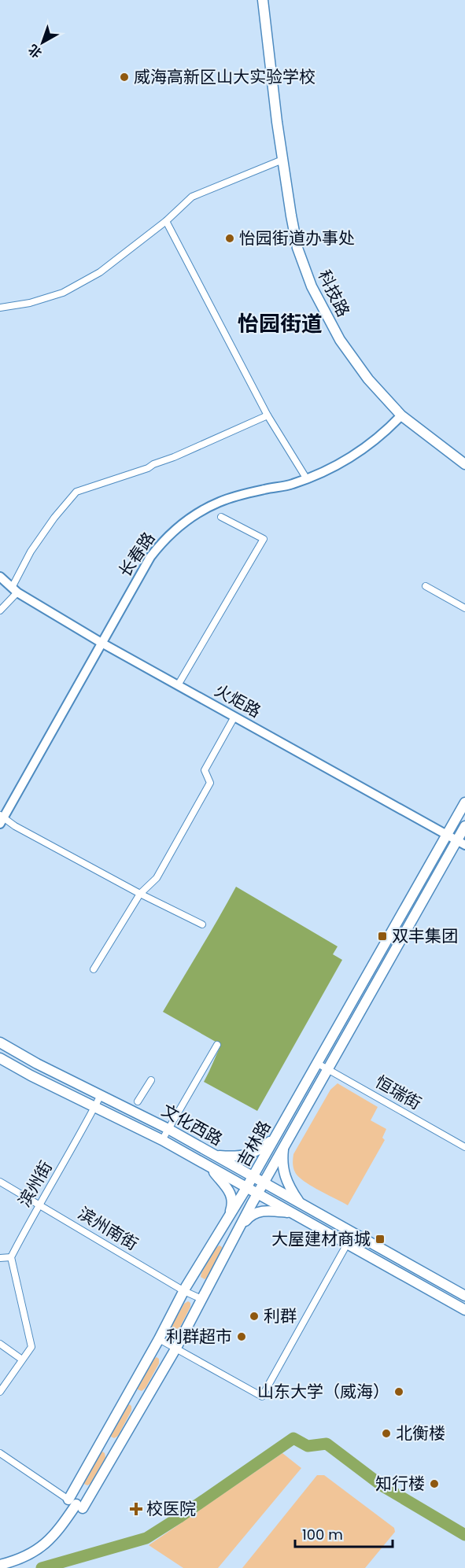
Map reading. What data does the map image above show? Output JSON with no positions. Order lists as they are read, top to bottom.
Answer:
{
  "streets": {
    "main road": ["科技路", "文化西路", "吉林路"],
    "street": [
      "长春路",
      "火炬路",
      "恒瑞街",
      "滨州街",
      "滨州南街"
    ]
  },
  "crossings": [
    ["科技路", "长春路"],
    ["长春路", "火炬路"],
    ["火炬路", "吉林路"],
    ["恒瑞街", "吉林路"],
    ["文化西路", "吉林路"],
    ["文化西路", "滨州街"],
    ["吉林路", "滨州南街"],
    ["滨州街", "滨州南街"]
  ],
  "districts": ["怡园街道"],
  "places": {
    "other": [
      "威海高新区山大实验学校",
      "怡园街道办事处",
      "利群",
      "利群超市",
      "山东大学（威海）",
      "北衡楼",
      "知行楼"
    ],
    "transit": ["双丰集团", "大屋建材商城"],
    "health": ["校医院"]
  },
  "scale_bar": "100 m",
  "north": "bottom left"
}
